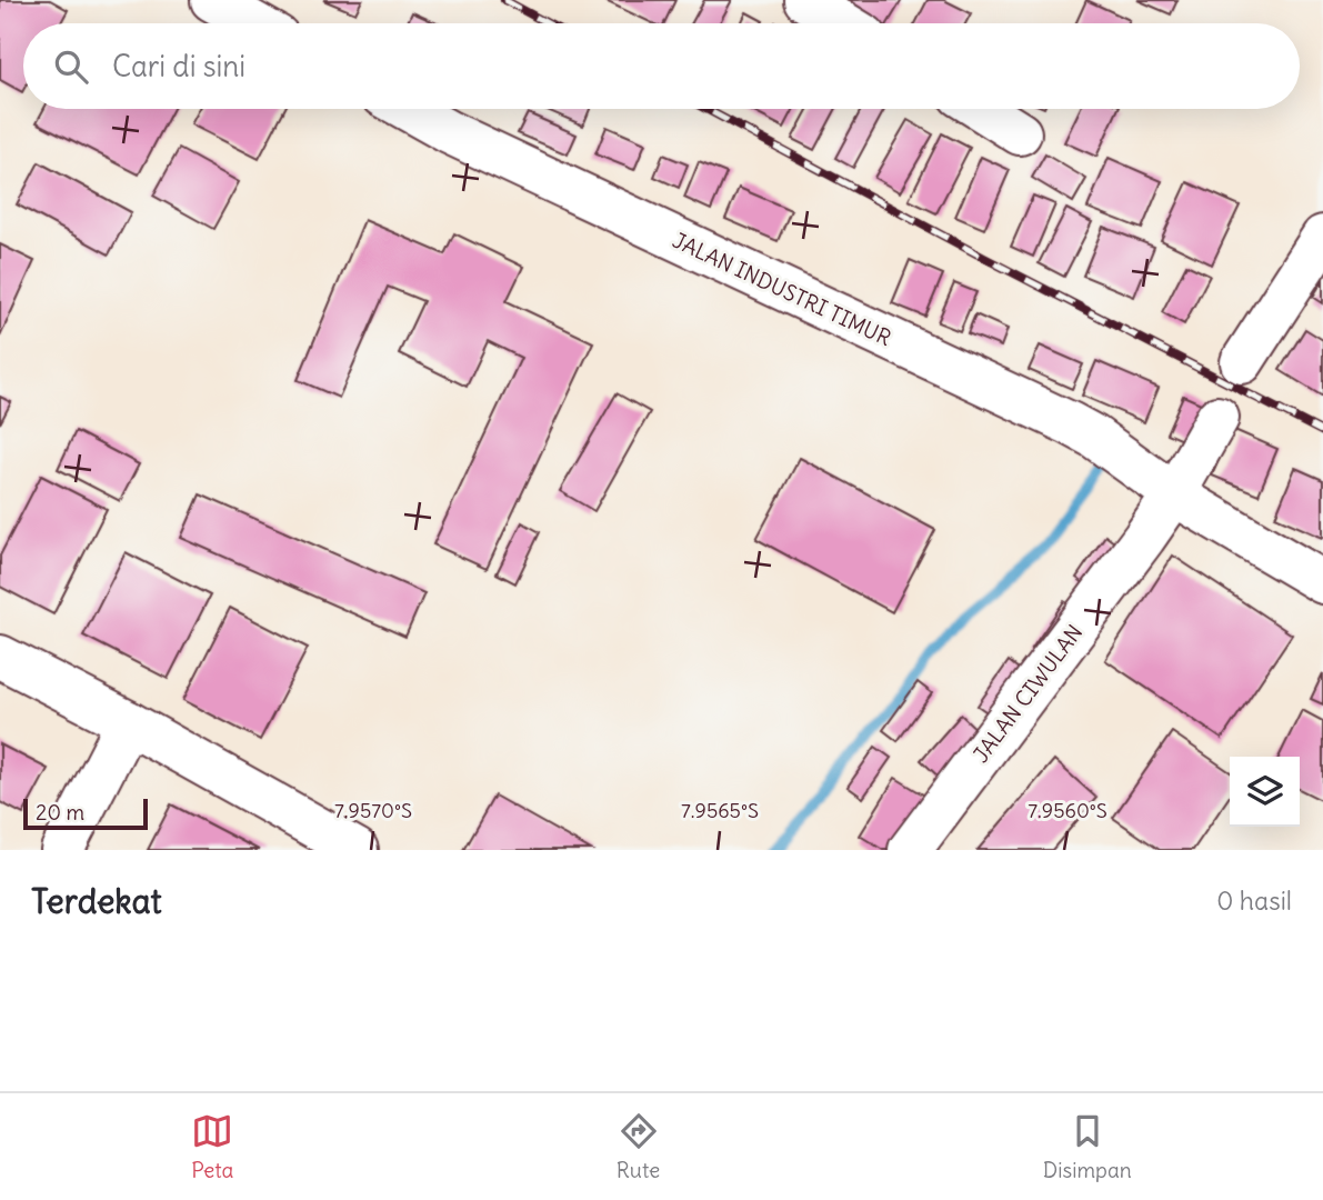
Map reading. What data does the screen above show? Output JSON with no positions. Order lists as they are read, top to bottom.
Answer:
{
  "streets": {
    "street": ["JALAN INDUSTRI TIMUR", "JALAN CIWULAN"]
  },
  "crossings": [
    ["JALAN INDUSTRI TIMUR", "JALAN CIWULAN"]
  ],
  "scale_bar": "20 m",
  "page": {
    "search": "Cari di sini",
    "scale": "20 m",
    "heading": ["Terdekat", "0 hasil"],
    "nav": ["Peta", "Rute", "Disimpan"]
  },
  "coordinates": ["7.9570°S", "7.9565°S", "7.9560°S"]
}
